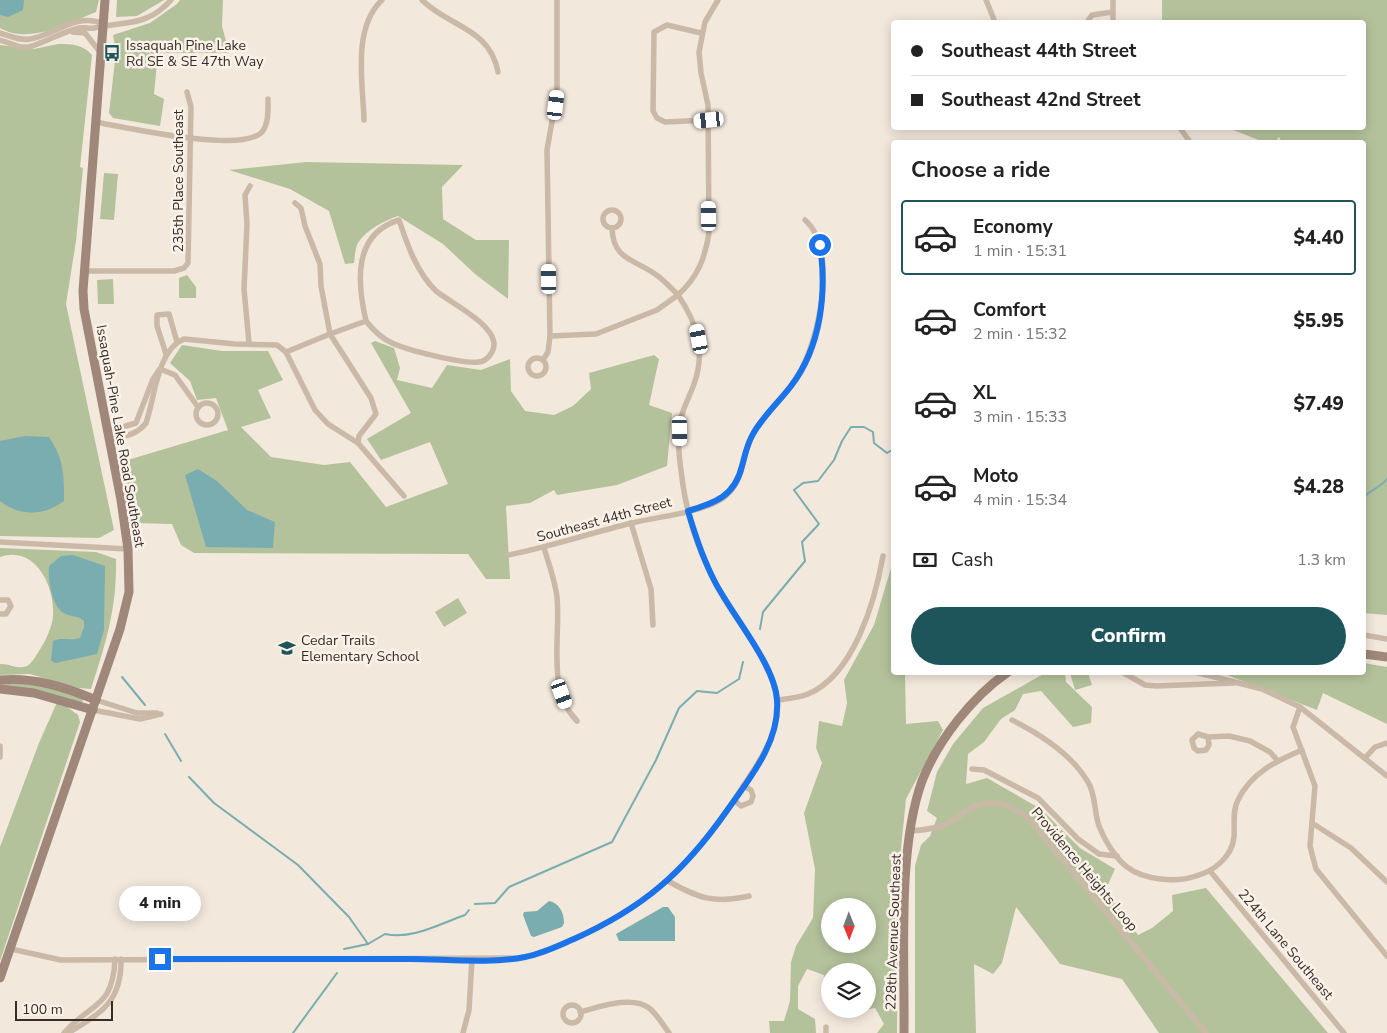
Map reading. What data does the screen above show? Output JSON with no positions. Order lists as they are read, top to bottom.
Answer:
{
  "streets": {
    "main road": ["Issaquah-Pine Lake Road Southeast", "228th Avenue Southeast"],
    "street": [
      "235th Place Southeast",
      "Southeast 44th Street",
      "Providence Heights Loop",
      "224th Lane Southeast"
    ]
  },
  "crossings": [
    ["235th Place Southeast", "Issaquah-Pine Lake Road Southeast"],
    ["Providence Heights Loop", "228th Avenue Southeast"]
  ],
  "places": {
    "bus stop": ["Issaquah Pine Lake Rd SE & SE 47th Way"],
    "school or university": ["Cedar Trails Elementary School"]
  },
  "scale_bar": "100 m",
  "north": "bottom",
  "page": {
    "banner": ["Southeast 44th Street", "Southeast 42nd Street"],
    "heading": "Choose a ride",
    "list": [
      {
        "name": "Economy",
        "note": "1 min · 15:31",
        "value": "$4.40"
      },
      {
        "name": "Comfort",
        "note": "2 min · 15:32",
        "value": "$5.95"
      },
      {
        "name": "XL",
        "note": "3 min · 15:33",
        "value": "$7.49"
      },
      {
        "name": "Moto",
        "note": "4 min · 15:34",
        "value": "$4.28"
      }
    ],
    "pay": ["Cash", "1.3 km"],
    "buttons": "Confirm",
    "bubble": "4 min",
    "scale": "100 m"
  }
}
